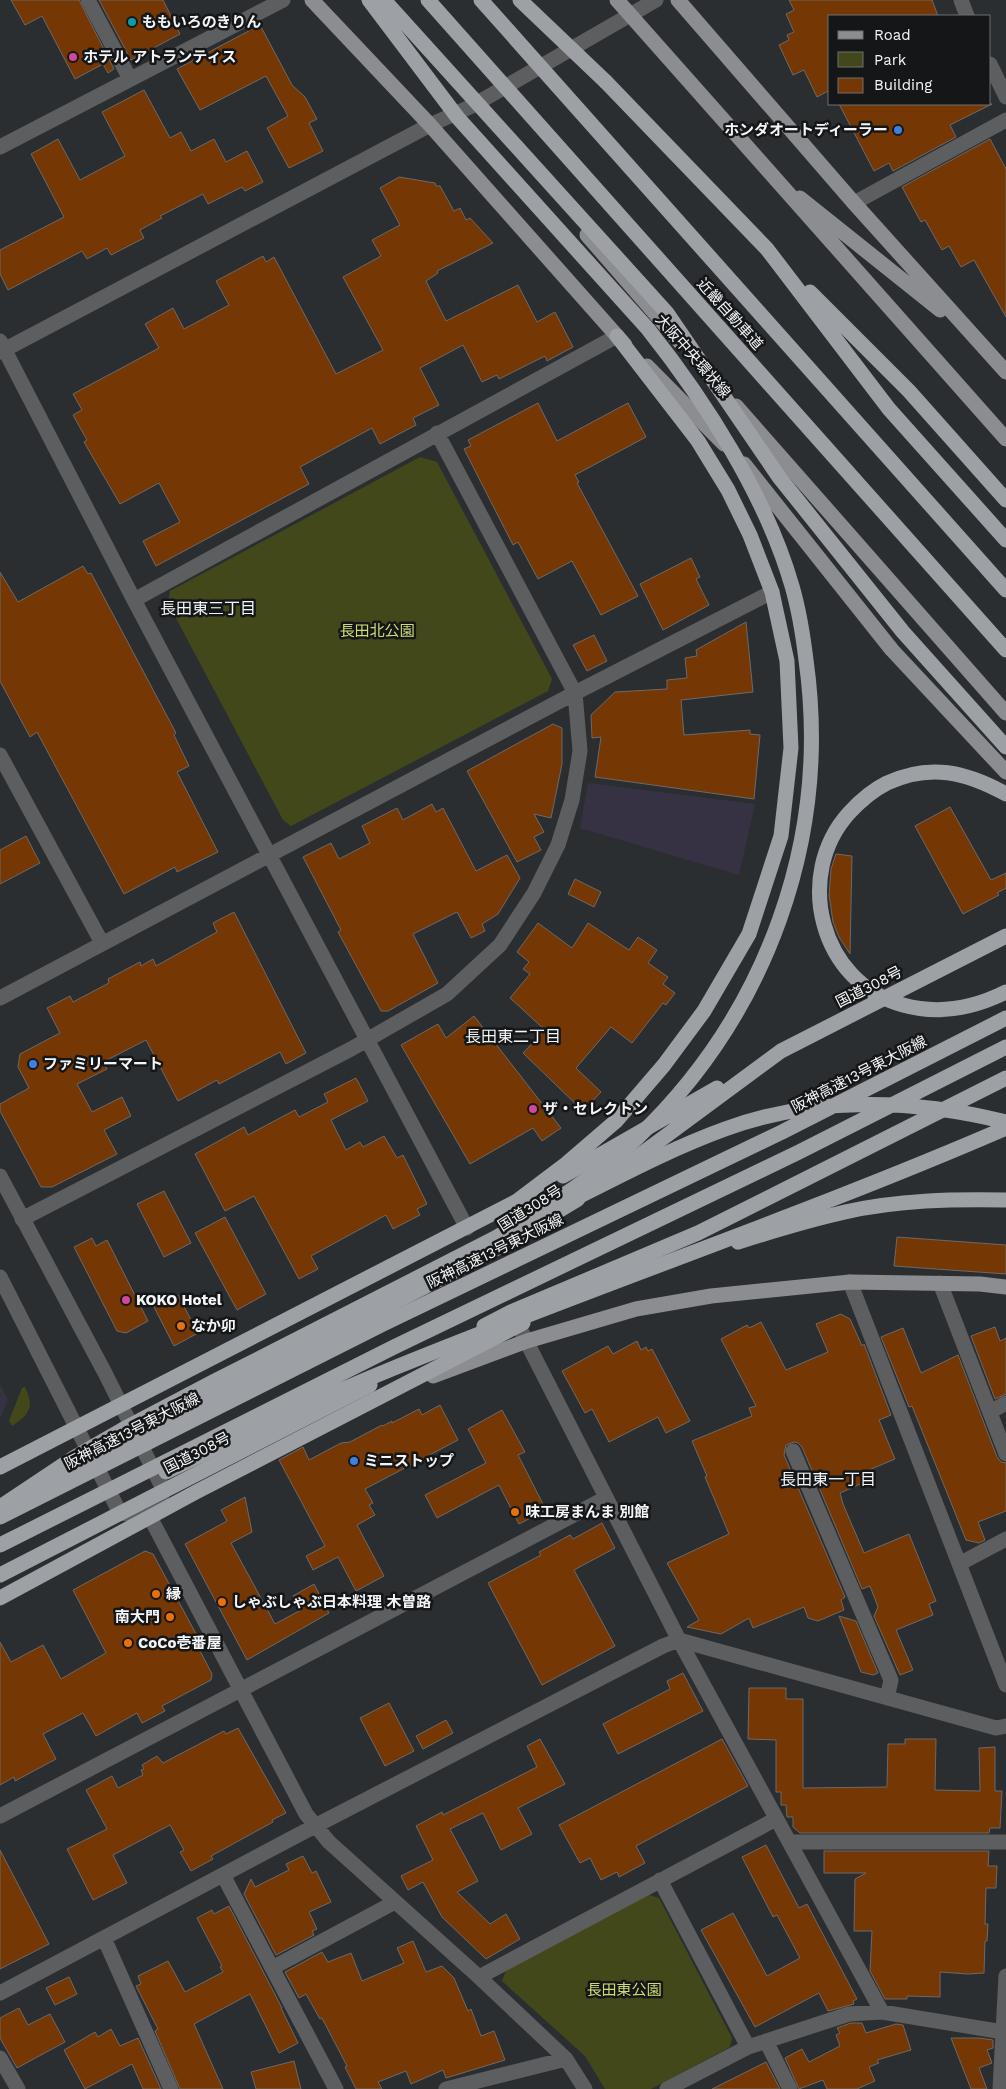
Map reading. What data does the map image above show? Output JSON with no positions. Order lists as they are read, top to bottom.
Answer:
{
  "streets": {
    "highway": ["近畿自動車道", "国道308号", "阪神高速13号東大阪線"],
    "main road": ["大阪中央環状線"]
  },
  "districts": ["長田東三丁目", "長田東二丁目", "長田東一丁目"],
  "parks": ["長田北公園", "長田東公園"],
  "places": [
    "ももいろのきりん",
    "ホテル アトランティス",
    "ホンダオートディーラー",
    "ファミリーマート",
    "ザ・セレクトン",
    "KOKO Hotel",
    "なか卯",
    "ミニストップ",
    "味工房まんま 別館",
    "縁",
    "しゃぶしゃぶ日本料理 木曽路",
    "南大門",
    "CoCo壱番屋"
  ],
  "legend": ["Road", "Park", "Building"]
}
